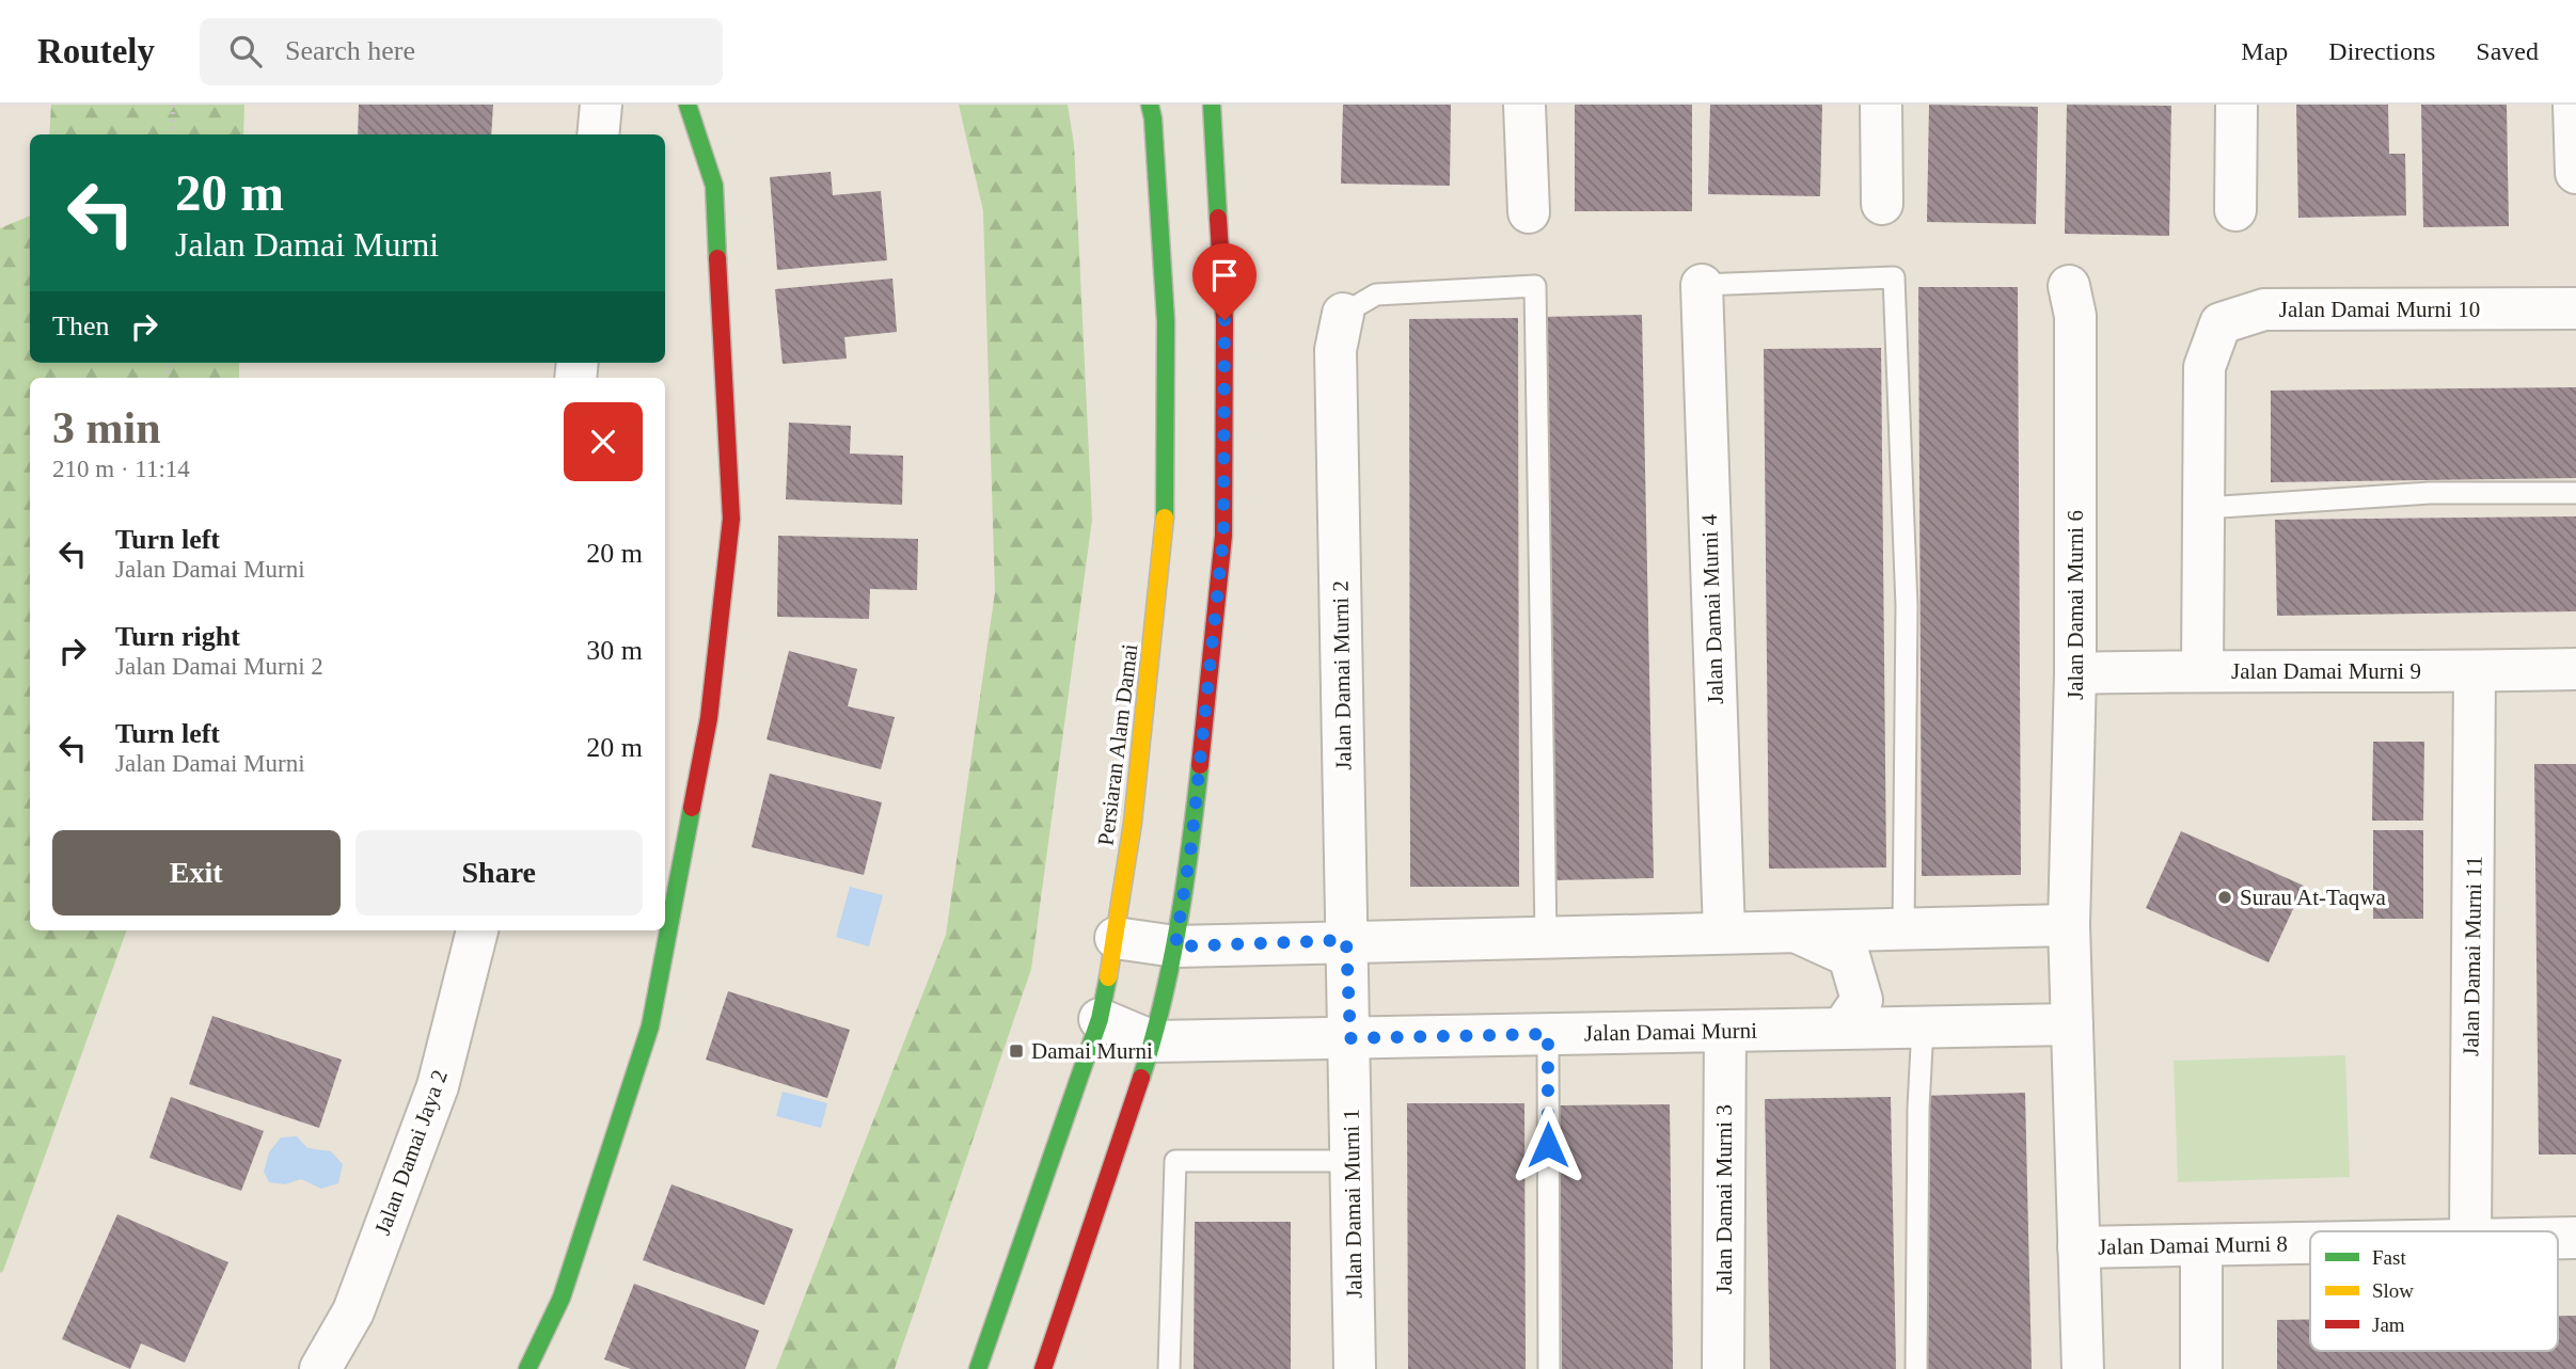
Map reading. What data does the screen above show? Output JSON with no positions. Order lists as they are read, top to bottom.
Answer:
{
  "streets": {
    "street": [
      "Jalan Damai Murni 10",
      "Jalan Damai Murni 6",
      "Jalan Damai Murni 4",
      "Jalan Damai Murni 9",
      "Jalan Damai Murni 2",
      "Persiaran Alam Damai",
      "Jalan Damai Murni 11",
      "Jalan Damai Murni",
      "Jalan Damai Jaya 2",
      "Jalan Damai Murni 3",
      "Jalan Damai Murni 1",
      "Jalan Damai Murni 8"
    ]
  },
  "crossings": [
    ["Jalan Damai Murni 10", "Jalan Damai Murni 9"],
    ["Jalan Damai Murni 6", "Jalan Damai Murni 9"],
    ["Jalan Damai Murni 6", "Jalan Damai Murni"],
    ["Jalan Damai Murni 6", "Jalan Damai Murni 8"],
    ["Jalan Damai Murni 9", "Jalan Damai Murni 11"],
    ["Jalan Damai Murni 2", "Jalan Damai Murni"],
    ["Jalan Damai Murni 2", "Jalan Damai Murni 1"],
    ["Persiaran Alam Damai", "Jalan Damai Murni"],
    ["Jalan Damai Murni", "Jalan Damai Murni 3"],
    ["Jalan Damai Murni", "Jalan Damai Murni 1"]
  ],
  "places": {
    "other": ["Surau At-Taqwa"],
    "transit": ["Damai Murni"]
  },
  "legend": ["Fast", "Slow", "Jam"],
  "page": {
    "header": "Routely",
    "search": "Search here",
    "nav": ["Map", "Directions", "Saved"],
    "turn": ["20 m", "Jalan Damai Murni"],
    "then": "Then",
    "heading": ["3 min", "210 m · 11:14"],
    "list": [
      {
        "name": "Turn left",
        "note": "Jalan Damai Murni",
        "value": "20 m"
      },
      {
        "name": "Turn right",
        "note": "Jalan Damai Murni 2",
        "value": "30 m"
      },
      {
        "name": "Turn left",
        "note": "Jalan Damai Murni",
        "value": "20 m"
      }
    ],
    "buttons": ["Exit", "Share"]
  }
}
